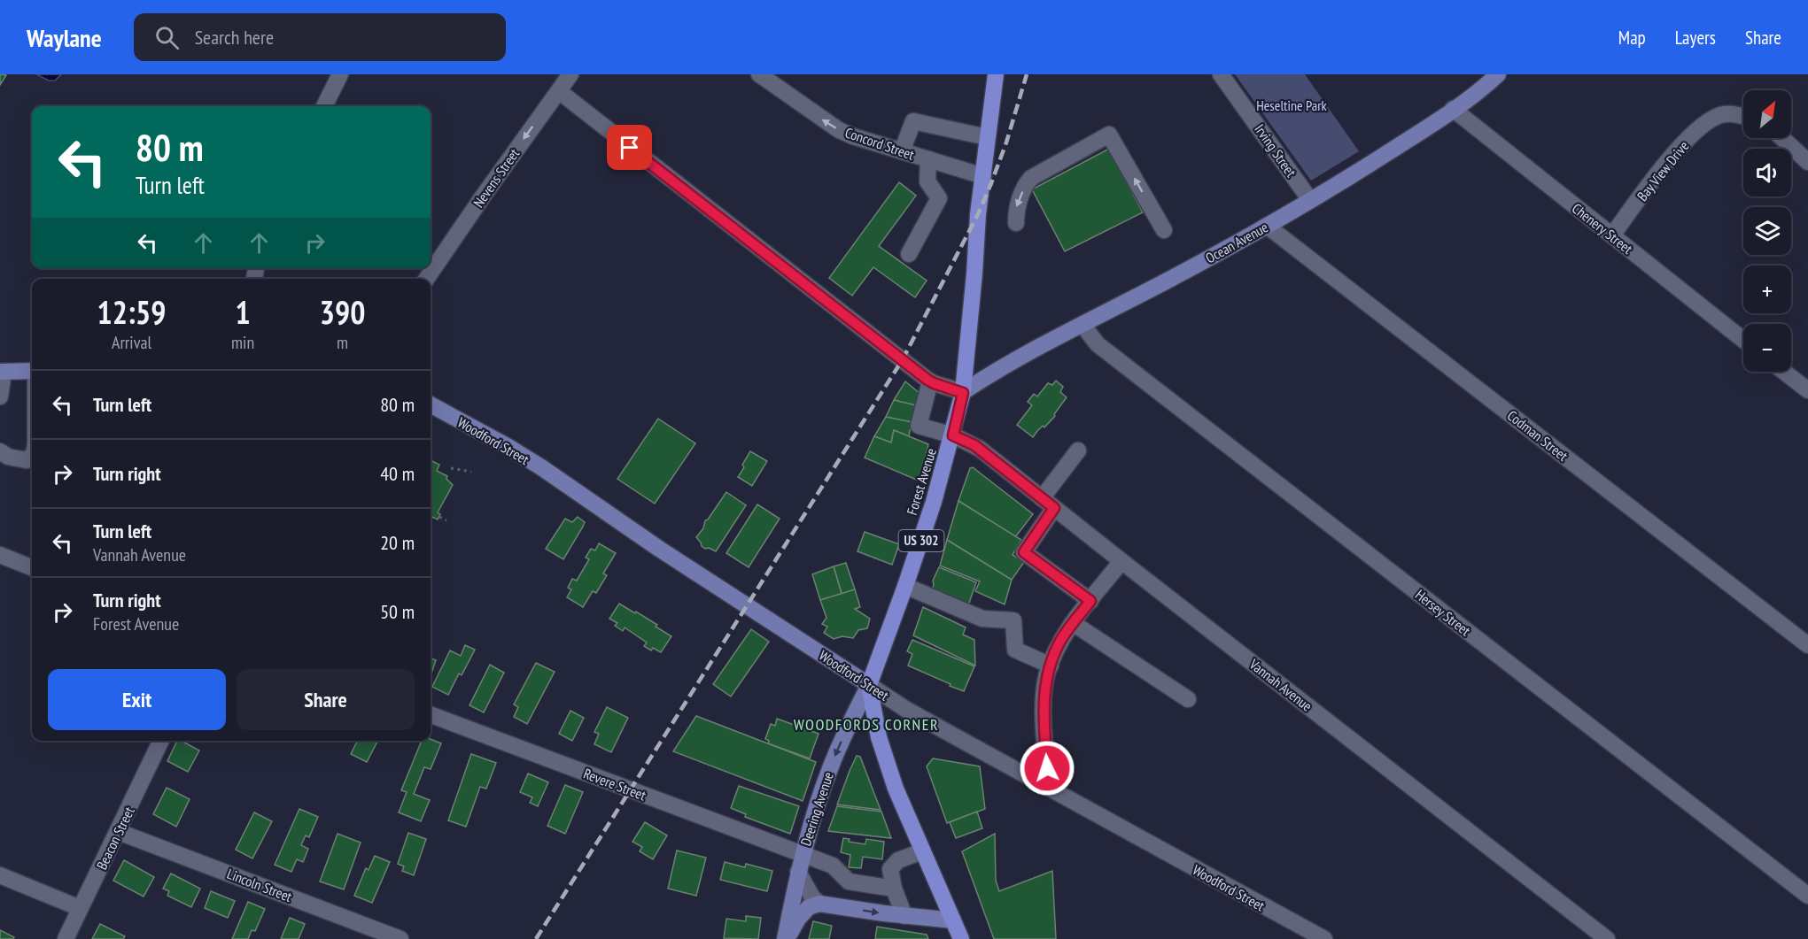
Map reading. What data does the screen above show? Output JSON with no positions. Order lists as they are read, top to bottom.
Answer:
{
  "streets": {
    "highway": ["Forest Avenue", "US 302"],
    "main road": ["Ocean Avenue", "Woodford Street", "Deering Avenue"],
    "street": [
      "Concord Street",
      "Irving Street",
      "Bay View Drive",
      "Nevens Street",
      "Chenery Street",
      "Codman Street",
      "Hersey Street",
      "Vannah Avenue",
      "Revere Street",
      "Beacon Street",
      "Lincoln Street"
    ]
  },
  "crossings": [
    ["Concord Street", "Forest Avenue"],
    ["Irving Street", "Ocean Avenue"],
    ["Bay View Drive", "Chenery Street"],
    ["Chenery Street", "Ocean Avenue"],
    ["Ocean Avenue", "Codman Street"],
    ["Ocean Avenue", "Forest Avenue"],
    ["Ocean Avenue", "Hersey Street"],
    ["Woodford Street", "Forest Avenue"],
    ["Woodford Street", "Deering Avenue"],
    ["Forest Avenue", "Vannah Avenue"],
    ["Forest Avenue", "Deering Avenue"],
    ["Revere Street", "Deering Avenue"],
    ["Beacon Street", "Lincoln Street"]
  ],
  "one_way": ["Nevens Street", "Deering Avenue"],
  "districts": ["WOODFORDS CORNER"],
  "parks": ["Heseltine Park"],
  "north": "top right",
  "page": {
    "header": "Waylane",
    "search": "Search here",
    "nav": ["Map", "Layers", "Share"],
    "map_buttons": ["+", "−"],
    "turn": ["80 m", "Turn left"],
    "eta": [
      "12:59",
      "Arrival",
      "1",
      "min",
      "390",
      "m"
    ],
    "list": [
      {
        "name": "Turn left",
        "value": "80 m"
      },
      {
        "name": "Turn right",
        "value": "40 m"
      },
      {
        "name": "Turn left",
        "note": "Vannah Avenue",
        "value": "20 m"
      },
      {
        "name": "Turn right",
        "note": "Forest Avenue",
        "value": "50 m"
      }
    ],
    "buttons": ["Exit", "Share"]
  }
}
